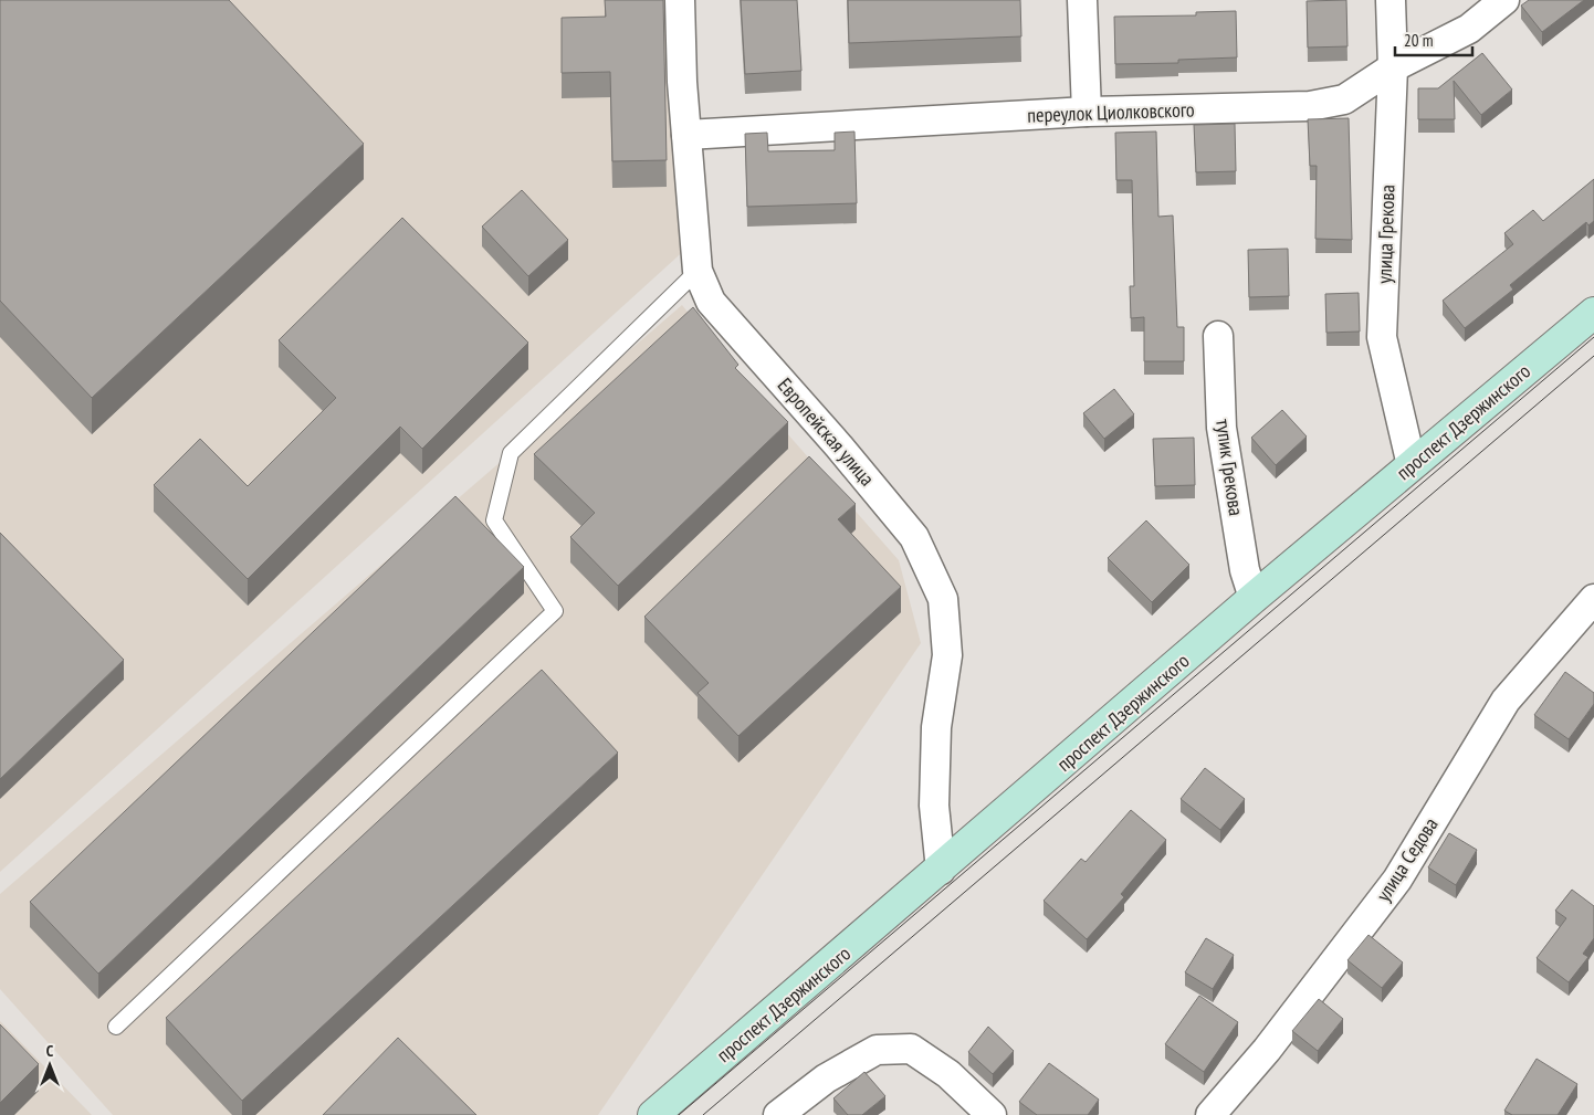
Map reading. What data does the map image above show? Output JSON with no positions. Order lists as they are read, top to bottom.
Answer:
{
  "streets": {
    "main road": ["проспект Дзержинского"],
    "street": [
      "переулок Циолковского",
      "улица Грекова",
      "Европейская улица",
      "тупик Грекова",
      "улица Седова"
    ]
  },
  "crossings": [
    ["переулок Циолковского", "улица Грекова"],
    ["переулок Циолковского", "Европейская улица"],
    ["улица Грекова", "проспект Дзержинского"],
    ["проспект Дзержинского", "Европейская улица"],
    ["проспект Дзержинского", "тупик Грекова"]
  ],
  "scale_bar": "20 m",
  "north": "top"
}
